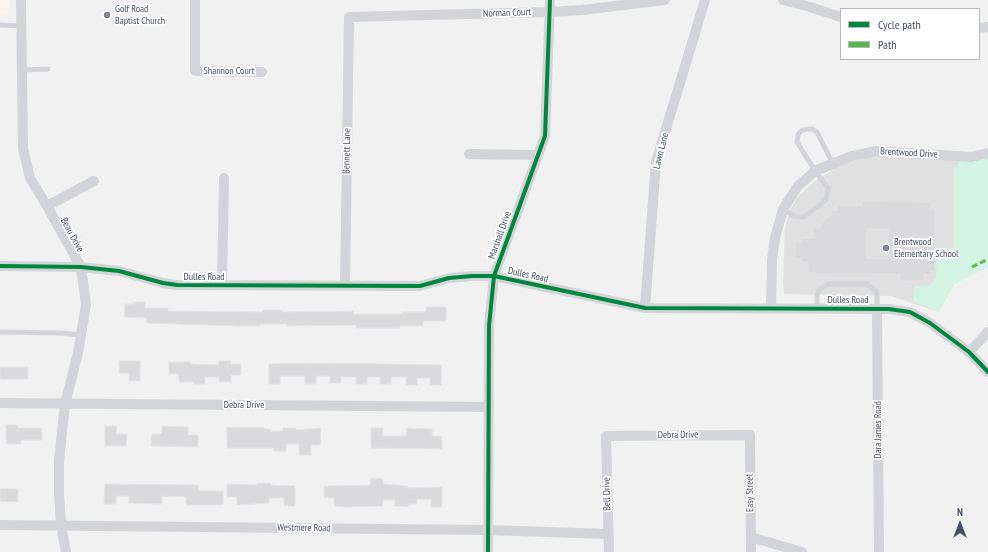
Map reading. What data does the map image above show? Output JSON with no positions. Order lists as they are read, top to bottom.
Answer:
{
  "streets": {
    "street": [
      "Norman Court",
      "Shannon Court",
      "Bennett Lane",
      "Lawn Lane",
      "Brentwood Drive",
      "Beau Drive",
      "Marshall Drive",
      "Dulles Road",
      "Debra Drive",
      "Dara James Road",
      "Easy Street",
      "Bell Drive",
      "Westmere Road"
    ]
  },
  "crossings": [
    ["Norman Court", "Bennett Lane"],
    ["Norman Court", "Marshall Drive"],
    ["Bennett Lane", "Dulles Road"],
    ["Lawn Lane", "Dulles Road"],
    ["Brentwood Drive", "Dulles Road"],
    ["Beau Drive", "Dulles Road"],
    ["Beau Drive", "Debra Drive"],
    ["Beau Drive", "Westmere Road"],
    ["Marshall Drive", "Dulles Road"],
    ["Marshall Drive", "Debra Drive"],
    ["Marshall Drive", "Westmere Road"],
    ["Dulles Road", "Dara James Road"],
    ["Debra Drive", "Easy Street"],
    ["Debra Drive", "Bell Drive"],
    ["Bell Drive", "Westmere Road"]
  ],
  "places": ["Golf Road Baptist Church", "Brentwood Elementary School"],
  "legend": ["Cycle path", "Path"],
  "north": "top"
}
